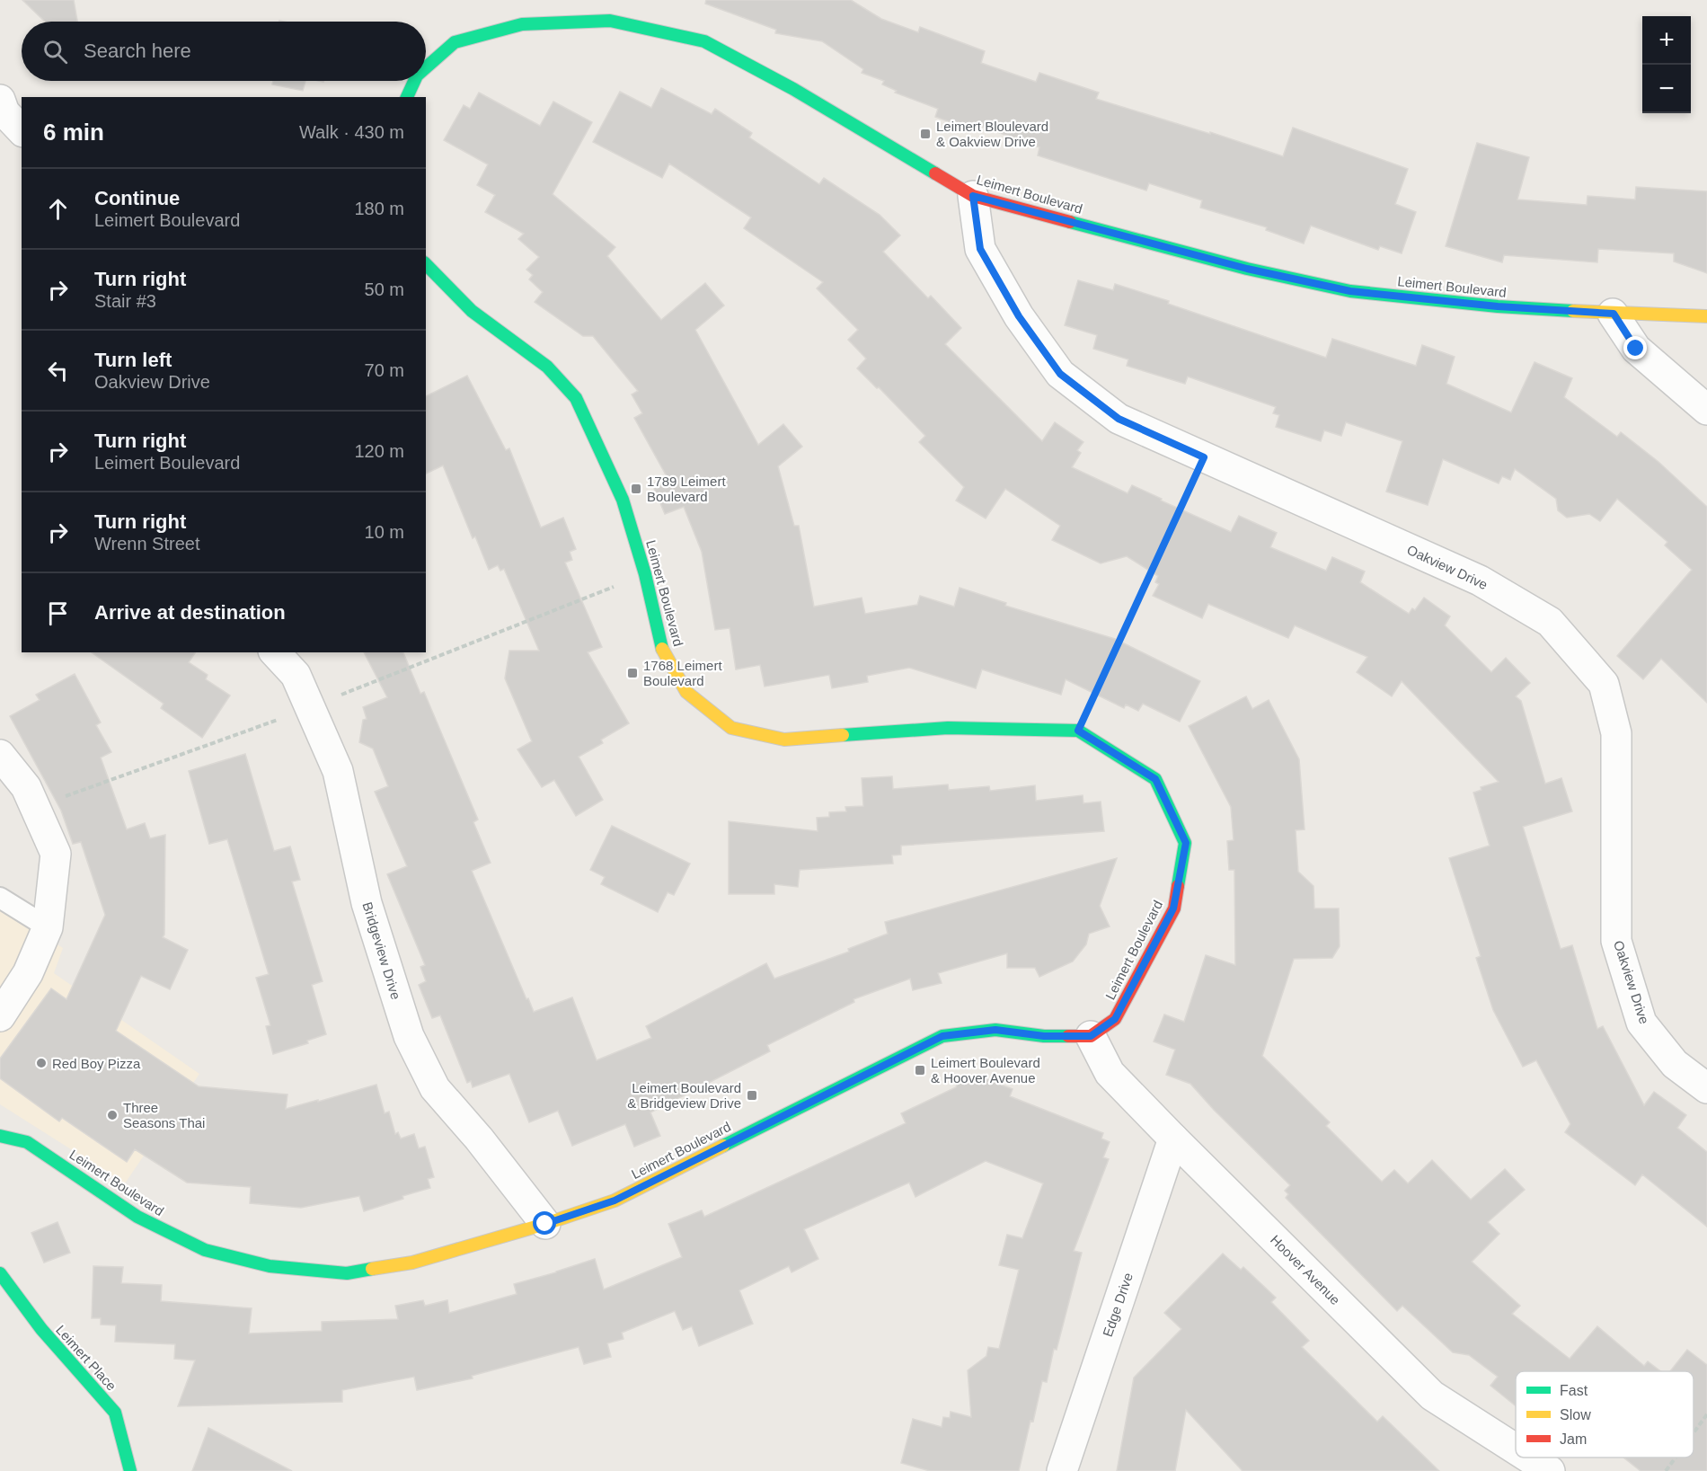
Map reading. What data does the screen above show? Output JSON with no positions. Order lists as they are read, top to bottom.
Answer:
{
  "streets": {
    "street": [
      "Leimert Boulevard",
      "Oakview Drive",
      "Bridgeview Drive",
      "Hoover Avenue",
      "Edge Drive",
      "Leimert Place"
    ]
  },
  "crossings": [
    ["Leimert Boulevard", "Oakview Drive"],
    ["Leimert Boulevard", "Bridgeview Drive"],
    ["Leimert Boulevard", "Hoover Avenue"],
    ["Hoover Avenue", "Edge Drive"]
  ],
  "places": {
    "transit": [
      "Leimert Bloulevard & Oakview Drive",
      "1789 Leimert Boulevard",
      "1768 Leimert Boulevard",
      "Leimert Boulevard & Hoover Avenue",
      "Leimert Boulevard & Bridgeview Drive"
    ],
    "other": ["Red Boy Pizza", "Three Seasons Thai"]
  },
  "legend": ["Fast", "Slow", "Jam"],
  "page": {
    "map_buttons": ["+", "−"],
    "search": "Search here",
    "heading": ["6 min", "Walk · 430 m"],
    "list": [
      ["Continue", "Leimert Boulevard", "180 m"],
      ["Turn right", "Stair #3", "50 m"],
      ["Turn left", "Oakview Drive", "70 m"],
      ["Turn right", "Leimert Boulevard", "120 m"],
      ["Turn right", "Wrenn Street", "10 m"],
      "Arrive at destination"
    ]
  }
}
